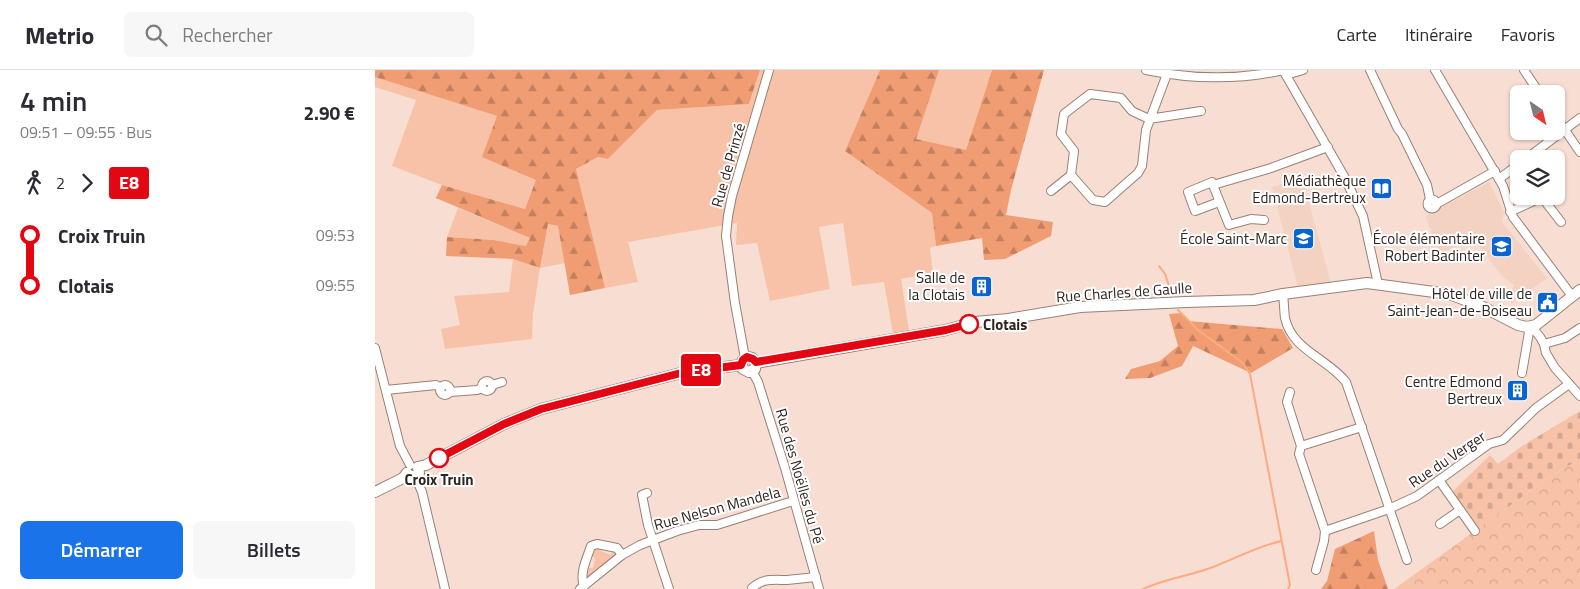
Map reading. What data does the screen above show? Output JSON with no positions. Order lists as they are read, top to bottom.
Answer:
{
  "streets": {
    "main road": ["Rue Charles de Gaulle"],
    "street": [
      "Rue de Prinzé",
      "Rue du Verger",
      "Rue des Noëlles du Pé",
      "Rue Nelson Mandela"
    ]
  },
  "crossings": [
    ["Rue Charles de Gaulle", "Rue des Noëlles du Pé"],
    ["Rue des Noëlles du Pé", "Rue Nelson Mandela"]
  ],
  "places": {
    "library": ["Médiathèque Edmond-Bertreux"],
    "school or university": ["École Saint-Marc", "École élémentaire Robert Badinter"],
    "building": ["Salle de la Clotais", "Centre Edmond Bertreux"],
    "public building": ["Hôtel de ville de Saint-Jean-de-Boiseau"],
    "other": ["Clotais", "Croix Truin"]
  },
  "lines": ["bus line E8"],
  "north": "bottom right",
  "page": {
    "header": "Metrio",
    "search": "Rechercher",
    "nav": ["Carte", "Itinéraire", "Favoris"],
    "heading": ["4 min", "09:51 – 09:55 · Bus", "2.90 €"],
    "on_map": "E8",
    "legs": ["2", "E8"],
    "list": [
      {
        "name": "Croix Truin",
        "value": "09:53"
      },
      {
        "name": "Clotais",
        "value": "09:55"
      }
    ],
    "buttons": ["Démarrer", "Billets"]
  }
}
